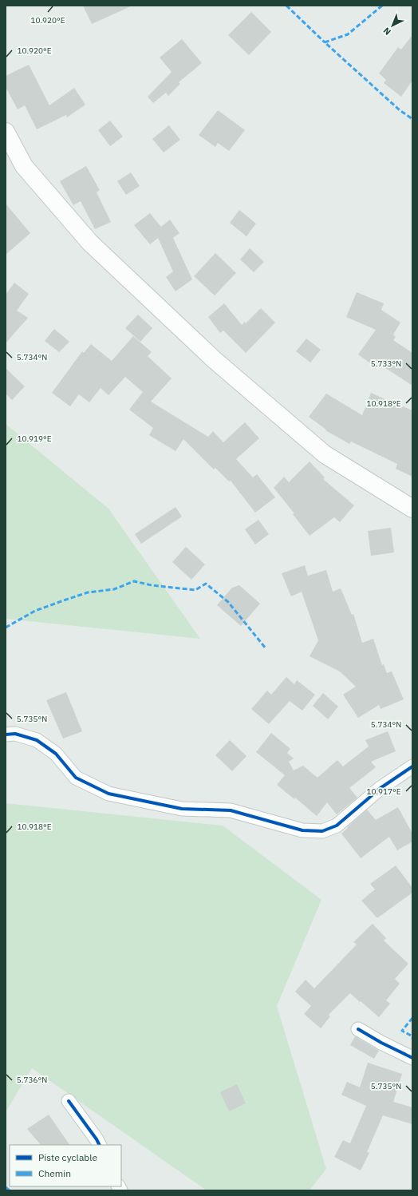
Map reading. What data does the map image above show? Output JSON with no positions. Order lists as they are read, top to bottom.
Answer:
{
  "legend": ["Piste cyclable", "Chemin"],
  "north": "bottom left",
  "coordinates": [
    "10.920°E",
    "5.734°N",
    "5.733°N",
    "10.918°E",
    "10.919°E",
    "5.735°N",
    "10.917°E",
    "5.736°N"
  ]
}
